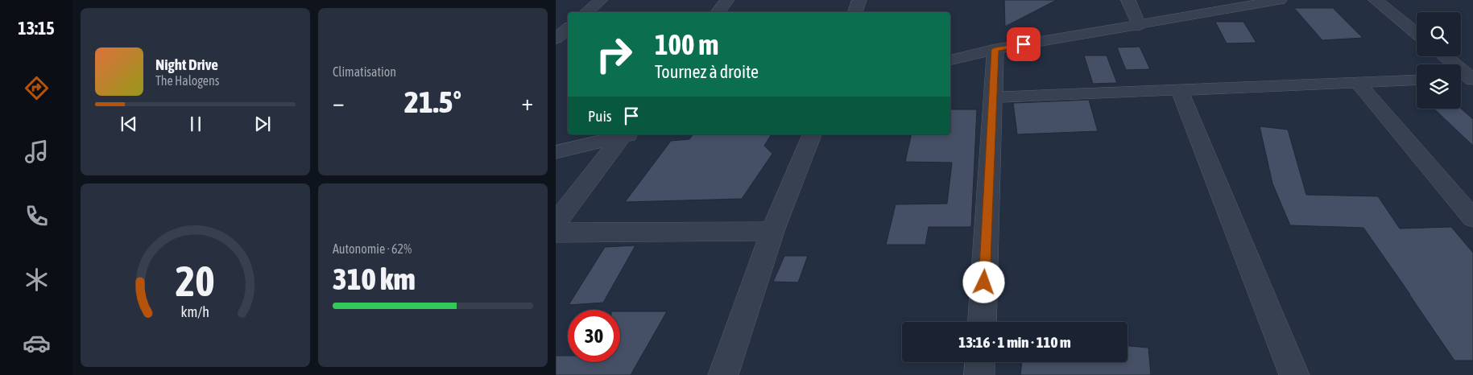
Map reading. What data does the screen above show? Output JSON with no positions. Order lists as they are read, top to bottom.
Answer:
{
  "page": {
    "tabs": "13:15",
    "tile": [
      "Climatisation",
      ["Autonomie · 62%", "310 km"]
    ],
    "turn": ["100 m", "Tournez à droite"],
    "song": ["Night Drive", "The Halogens"],
    "heat": ["−", "21.5°", "+"],
    "then": "Puis",
    "limit": "30",
    "trip": "13:16 · 1 min · 110 m",
    "gauge": ["20", "km/h"]
  }
}
